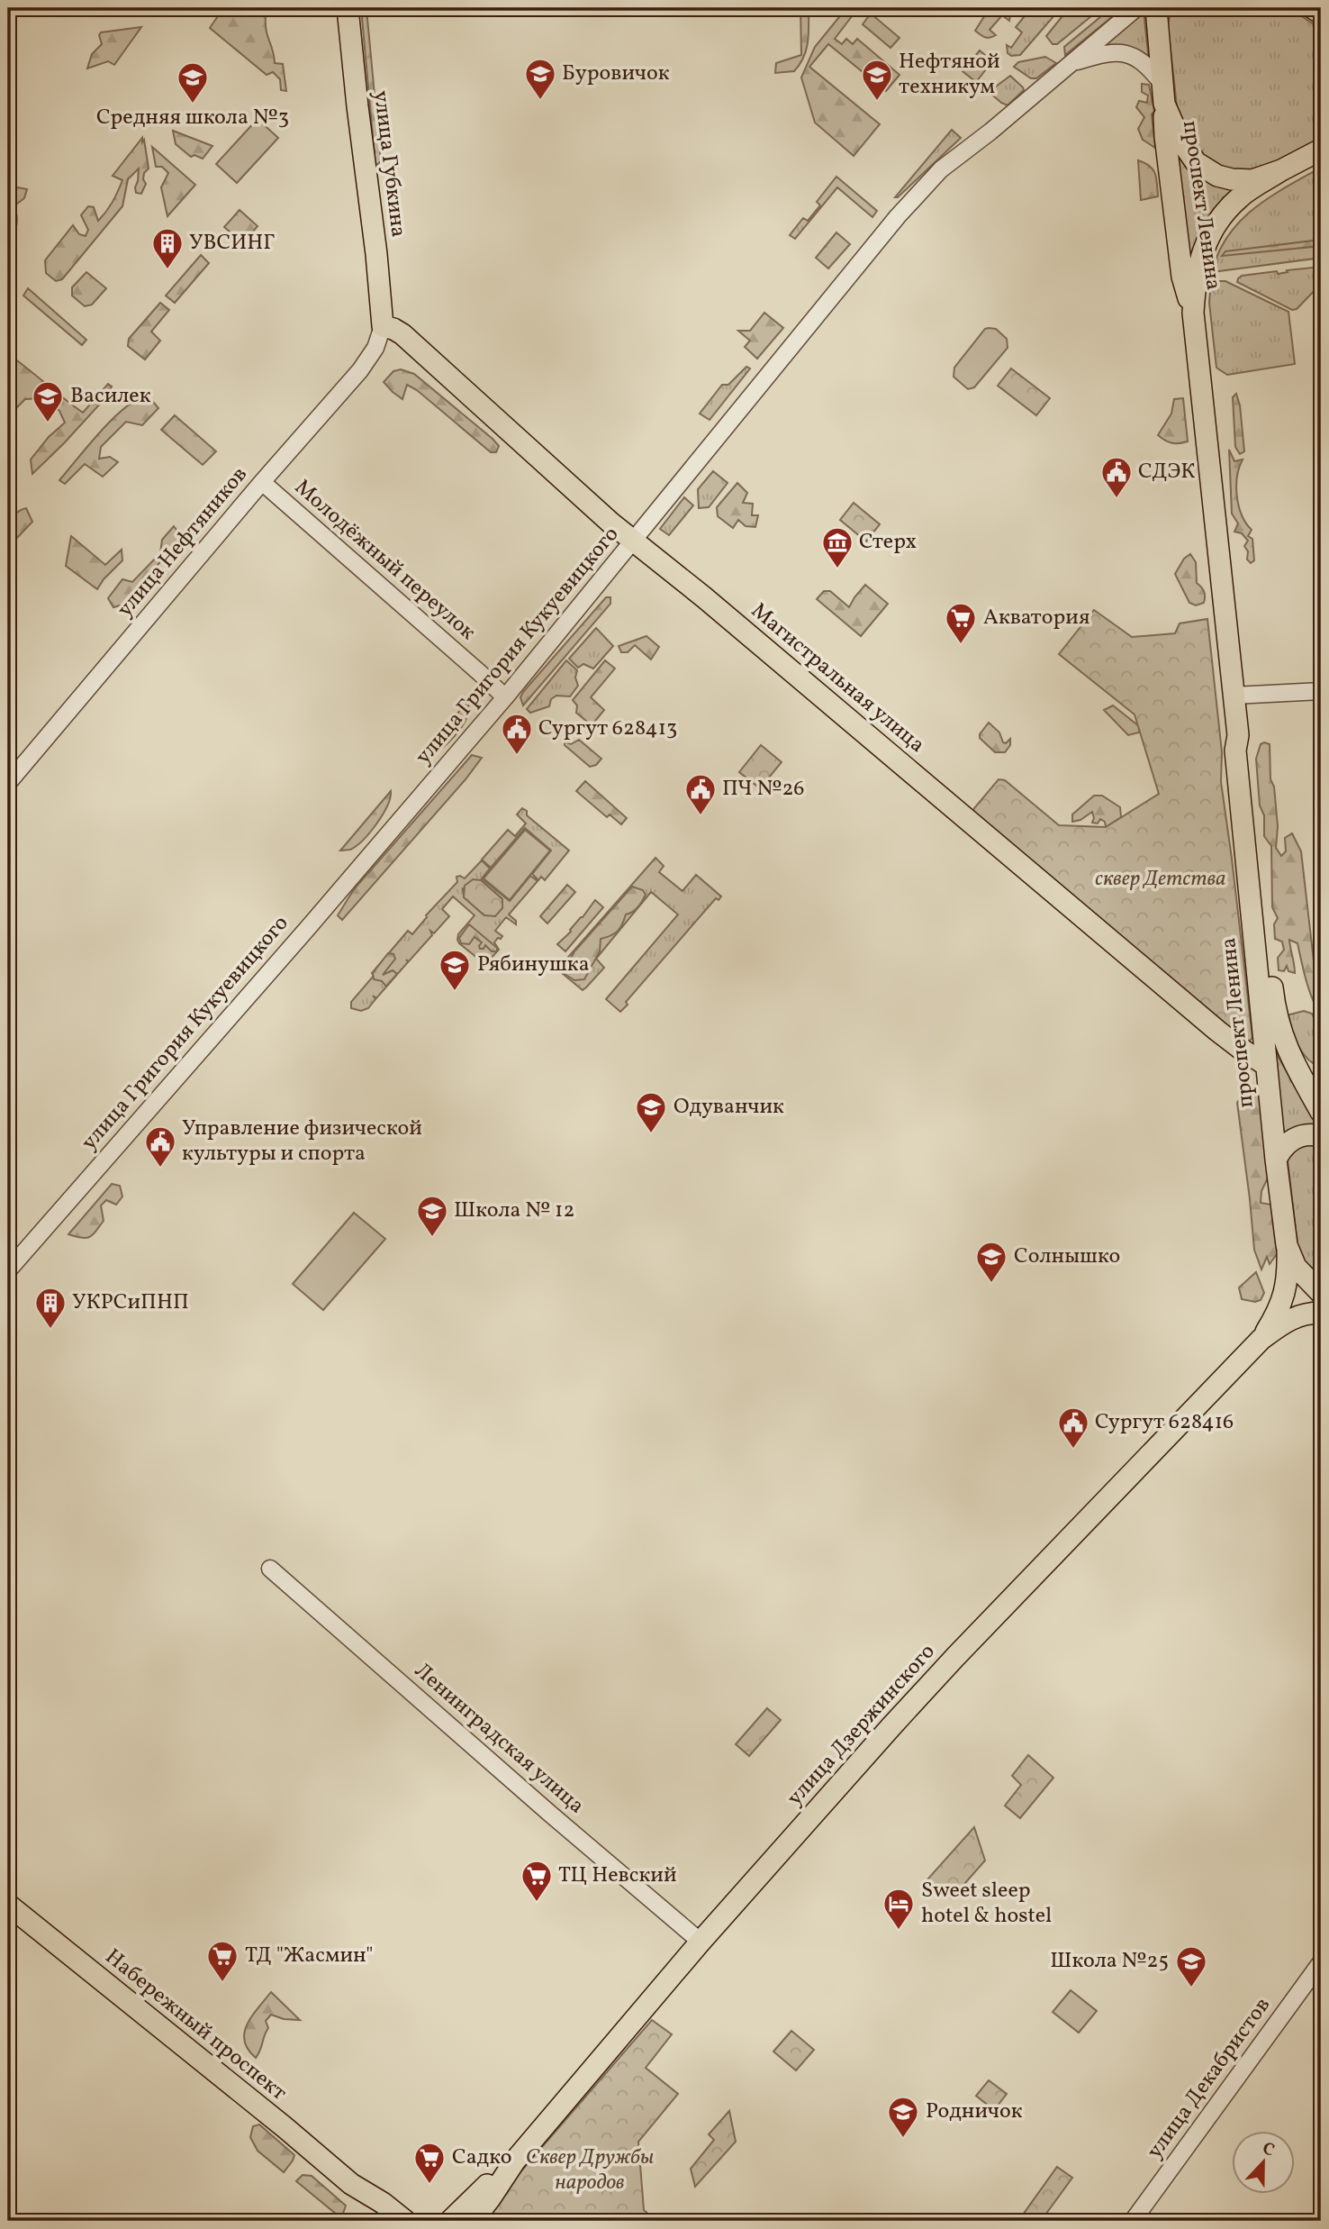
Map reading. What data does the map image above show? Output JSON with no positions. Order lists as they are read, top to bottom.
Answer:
{
  "streets": {
    "main road": [
      "улица Губкина",
      "проспект Ленина",
      "Магистральная улица",
      "улица Дзержинского",
      "Набережный проспект"
    ],
    "street": [
      "улица Нефтяников",
      "Молодёжный переулок",
      "улица Григория Кукуевицкого",
      "Ленинградская улица",
      "улица Декабристов"
    ]
  },
  "crossings": [
    ["улица Губкина", "улица Нефтяников"],
    ["улица Губкина", "Магистральная улица"],
    ["проспект Ленина", "улица Григория Кукуевицкого"],
    ["проспект Ленина", "Магистральная улица"],
    ["проспект Ленина", "улица Дзержинского"],
    ["улица Нефтяников", "Молодёжный переулок"],
    ["улица Нефтяников", "Магистральная улица"],
    ["Молодёжный переулок", "улица Григория Кукуевицкого"],
    ["улица Григория Кукуевицкого", "Магистральная улица"],
    ["улица Дзержинского", "Ленинградская улица"]
  ],
  "parks": ["сквер Детства", "Сквер Дружбы народов"],
  "places": {
    "school or university": [
      "Буровичок",
      "Нефтяной техникум",
      "Средняя школа №3",
      "Василек",
      "Рябинушка",
      "Одуванчик",
      "Школа № 12",
      "Солнышко",
      "Школа №25",
      "Родничок"
    ],
    "building": ["УВСИНГ", "УКРСиПНП"],
    "public building": [
      "СДЭК",
      "Сургут 628413",
      "ПЧ №26",
      "Управление физической культуры и спорта",
      "Сургут 628416"
    ],
    "museum": ["Стерх"],
    "supermarket": [
      "Акватория",
      "ТЦ Невский",
      "ТД \"Жасмин\"",
      "Садко"
    ],
    "hotel": ["Sweet sleep hotel & hostel"]
  },
  "north": "top"
}
